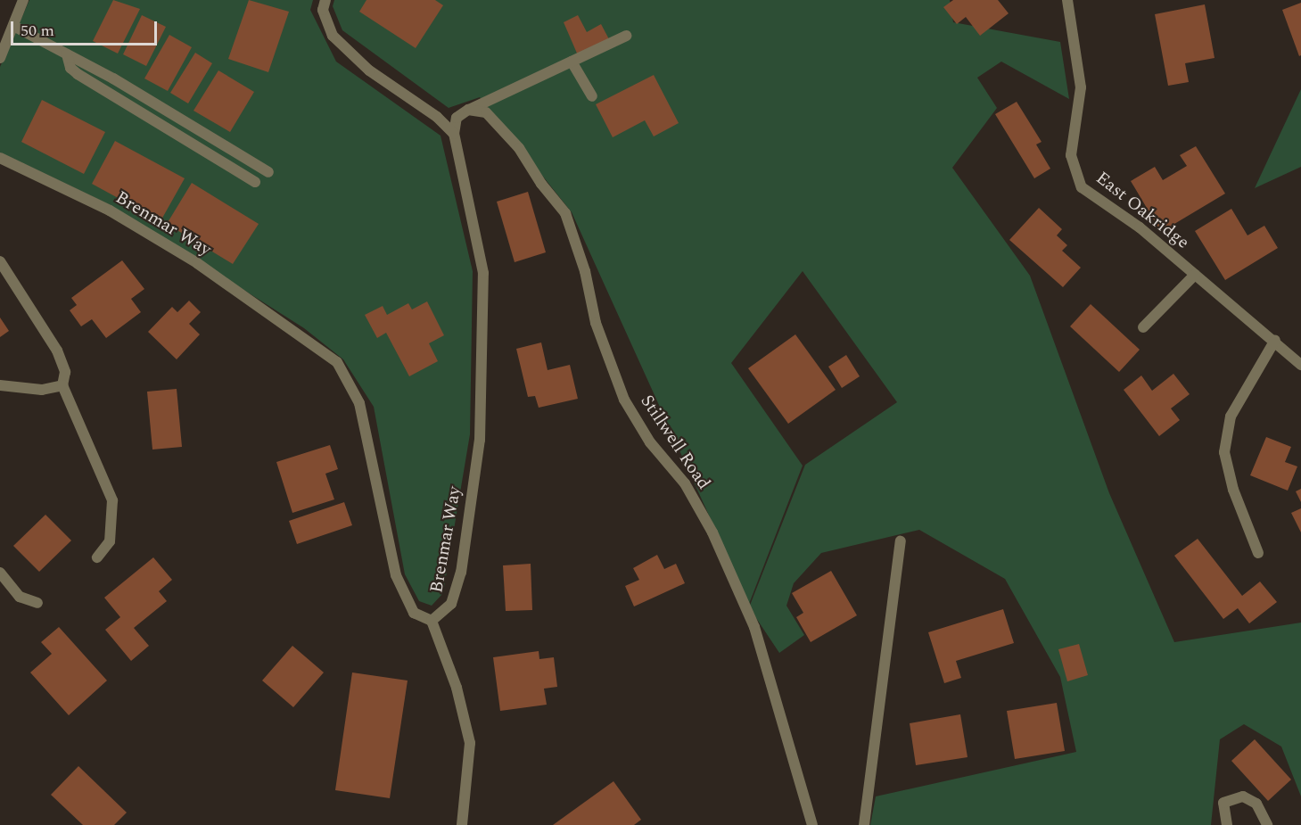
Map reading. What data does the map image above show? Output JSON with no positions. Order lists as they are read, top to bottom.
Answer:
{
  "streets": {
    "street": ["East Oakridge", "Brenmar Way", "Stillwell Road"]
  },
  "scale_bar": "50 m"
}
